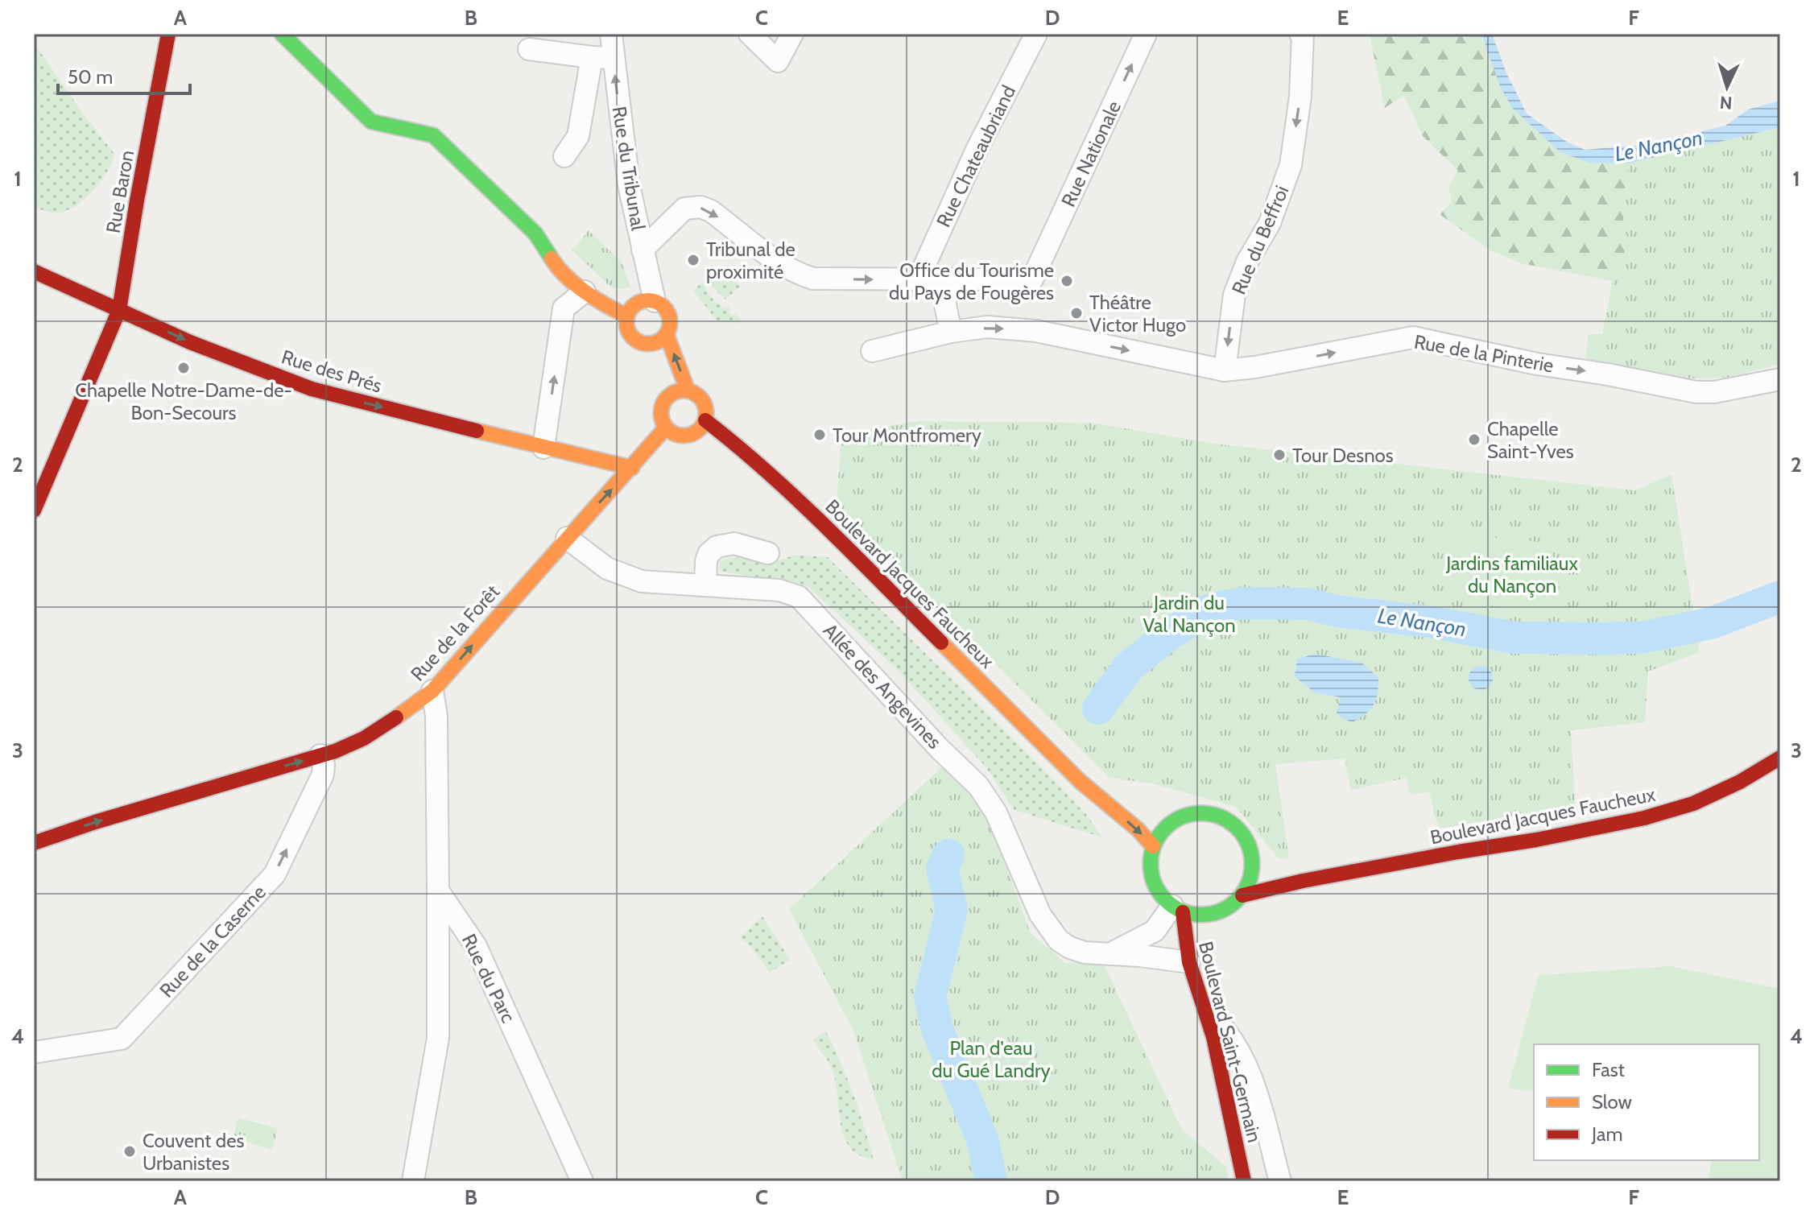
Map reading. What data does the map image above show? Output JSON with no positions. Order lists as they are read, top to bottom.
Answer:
{
  "streets": {
    "main road": [
      "Rue Baron",
      "Rue des Prés",
      "Boulevard Jacques Faucheux",
      "Rue de la Forêt",
      "Boulevard Saint-Germain"
    ],
    "street": [
      "Rue Nationale",
      "Rue Chateaubriand",
      "Rue du Tribunal",
      "Rue du Beffroi",
      "Rue de la Pinterie",
      "Allée des Angevines",
      "Rue de la Caserne",
      "Rue du Parc"
    ]
  },
  "crossings": [
    ["Rue Baron", "Rue des Prés"],
    ["Rue du Beffroi", "Rue de la Pinterie"],
    ["Rue des Prés", "Rue de la Forêt"],
    ["Boulevard Jacques Faucheux", "Rue de la Forêt"],
    ["Boulevard Jacques Faucheux", "Boulevard Saint-Germain"],
    ["Rue de la Forêt", "Allée des Angevines"],
    ["Rue de la Forêt", "Rue de la Caserne"],
    ["Allée des Angevines", "Boulevard Saint-Germain"]
  ],
  "one_way": [
    "Rue Nationale",
    "Rue du Tribunal",
    "Rue du Beffroi",
    "Rue de la Pinterie",
    "Rue des Prés",
    "Rue de la Forêt",
    "Rue de la Caserne"
  ],
  "water": ["Le Nançon"],
  "parks": ["Jardins familiaux du Nançon", "Jardin du Val Nançon", "Plan d'eau du Gué Landry"],
  "places": [
    "Tribunal de proximité",
    "Office du Tourisme du Pays de Fougères",
    "Théâtre Victor Hugo",
    "Chapelle Notre-Dame-de- Bon-Secours",
    "Tour Montfromery",
    "Chapelle Saint-Yves",
    "Tour Desnos",
    "Couvent des Urbanistes"
  ],
  "legend": ["Fast", "Slow", "Jam"],
  "scale_bar": "50 m",
  "north": "bottom",
  "grid": {
    "columns": [
      "A",
      "B",
      "C",
      "D",
      "E",
      "F"
    ],
    "rows": [
      "1",
      "2",
      "3",
      "4"
    ]
  }
}
